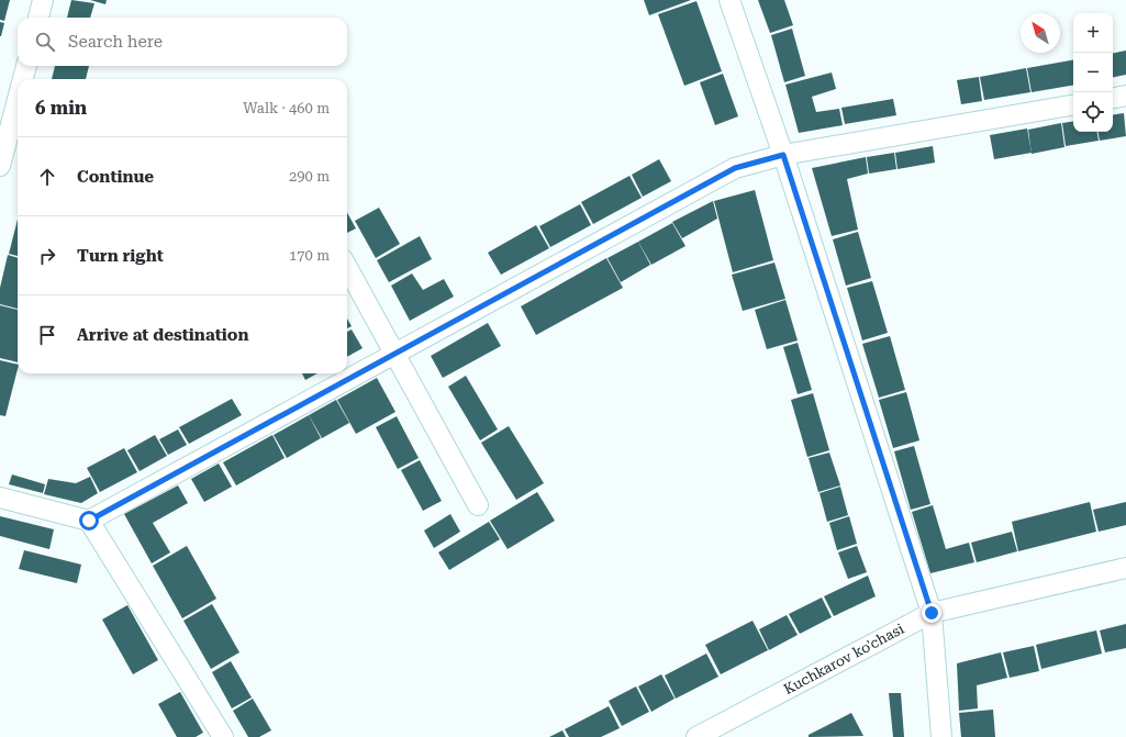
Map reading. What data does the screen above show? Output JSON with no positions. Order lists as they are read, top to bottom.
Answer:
{
  "streets": {
    "street": ["Kuchkarov ko'chasi"]
  },
  "north": "top left",
  "page": {
    "map_buttons": ["+", "−"],
    "search": "Search here",
    "heading": ["6 min", "Walk · 460 m"],
    "list": [
      ["Continue", "290 m"],
      ["Turn right", "170 m"],
      "Arrive at destination"
    ]
  }
}
